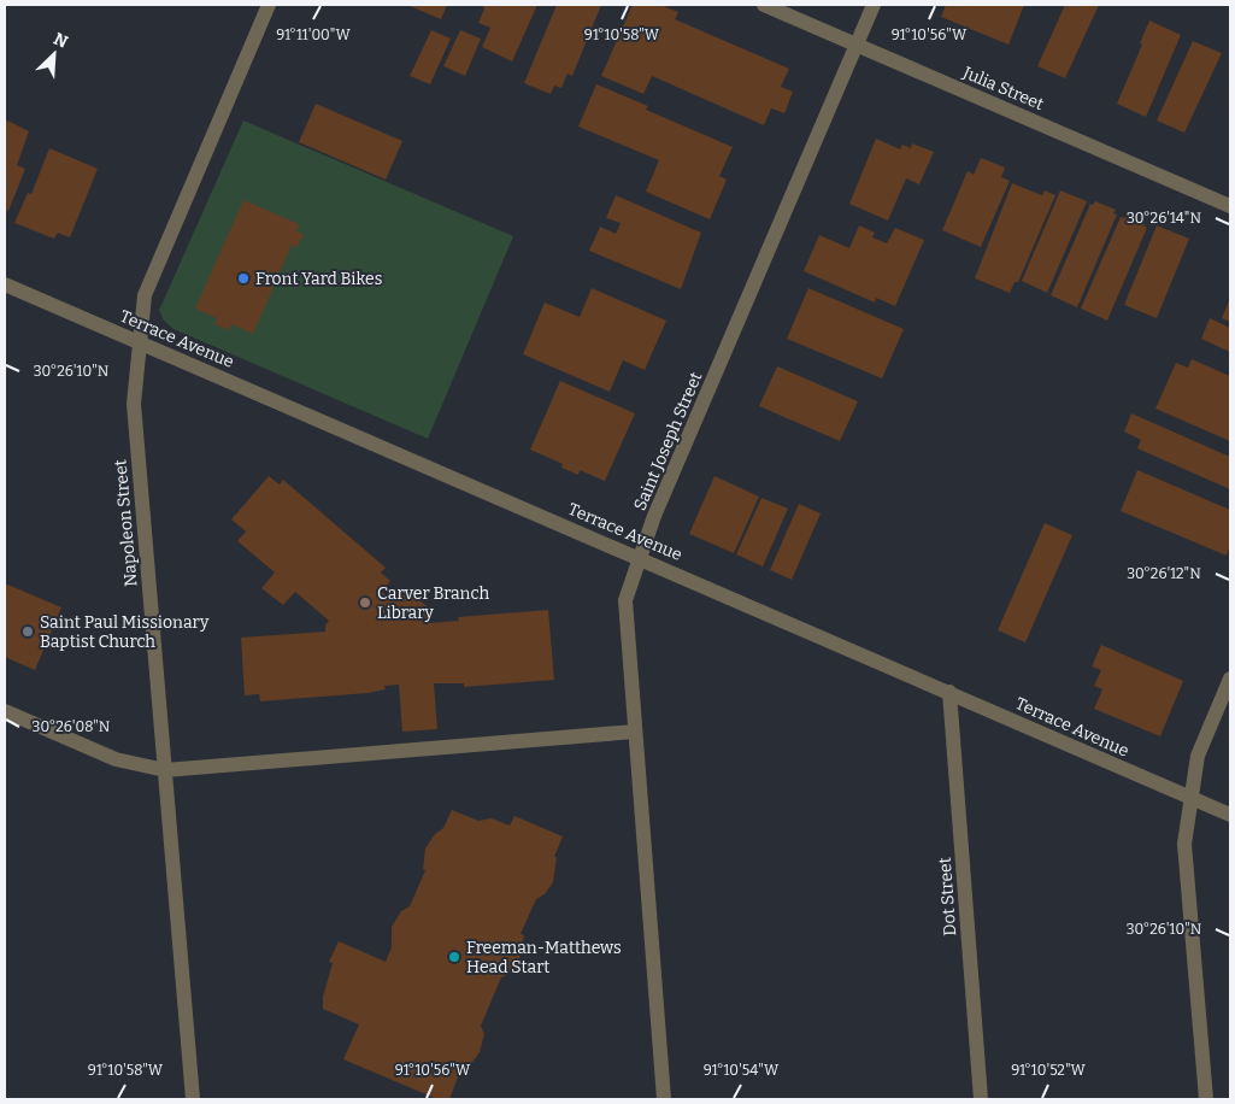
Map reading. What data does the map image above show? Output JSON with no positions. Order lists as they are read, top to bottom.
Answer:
{
  "streets": {
    "street": [
      "Julia Street",
      "Terrace Avenue",
      "Saint Joseph Street",
      "Napoleon Street",
      "Dot Street"
    ]
  },
  "crossings": [
    ["Julia Street", "Saint Joseph Street"],
    ["Terrace Avenue", "Saint Joseph Street"],
    ["Terrace Avenue", "Napoleon Street"],
    ["Terrace Avenue", "Dot Street"]
  ],
  "places": [
    "Front Yard Bikes",
    "Carver Branch Library",
    "Saint Paul Missionary Baptist Church",
    "Freeman-Matthews Head Start"
  ],
  "north": "top right",
  "coordinates": [
    "91°11'00\"W",
    "91°10'58\"W",
    "91°10'56\"W",
    "30°26'14\"N",
    "30°26'10\"N",
    "30°26'12\"N",
    "30°26'08\"N",
    "91°10'54\"W",
    "91°10'52\"W"
  ]
}
